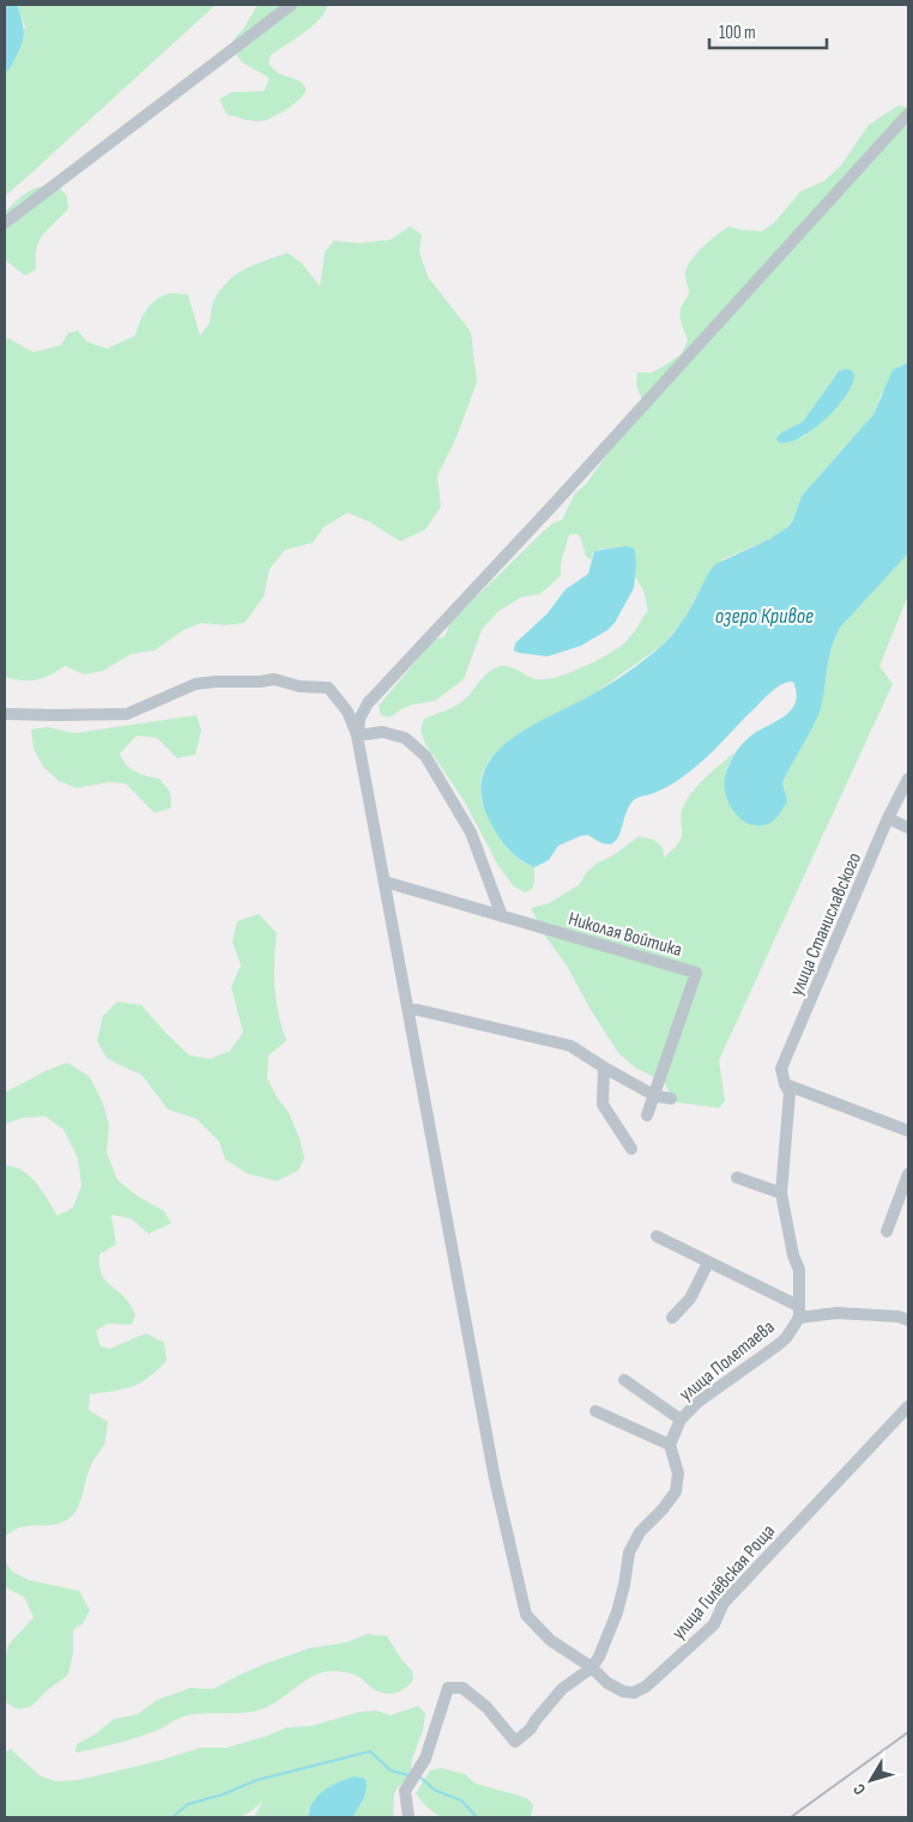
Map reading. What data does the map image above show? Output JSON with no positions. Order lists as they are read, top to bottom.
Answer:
{
  "streets": {
    "street": [
      "улица Станиславского",
      "Николая Войтика",
      "улица Полетаева",
      "улица Гилёвская Роща"
    ]
  },
  "water": ["озеро Кривое"],
  "scale_bar": "100 m",
  "north": "bottom left"
}
